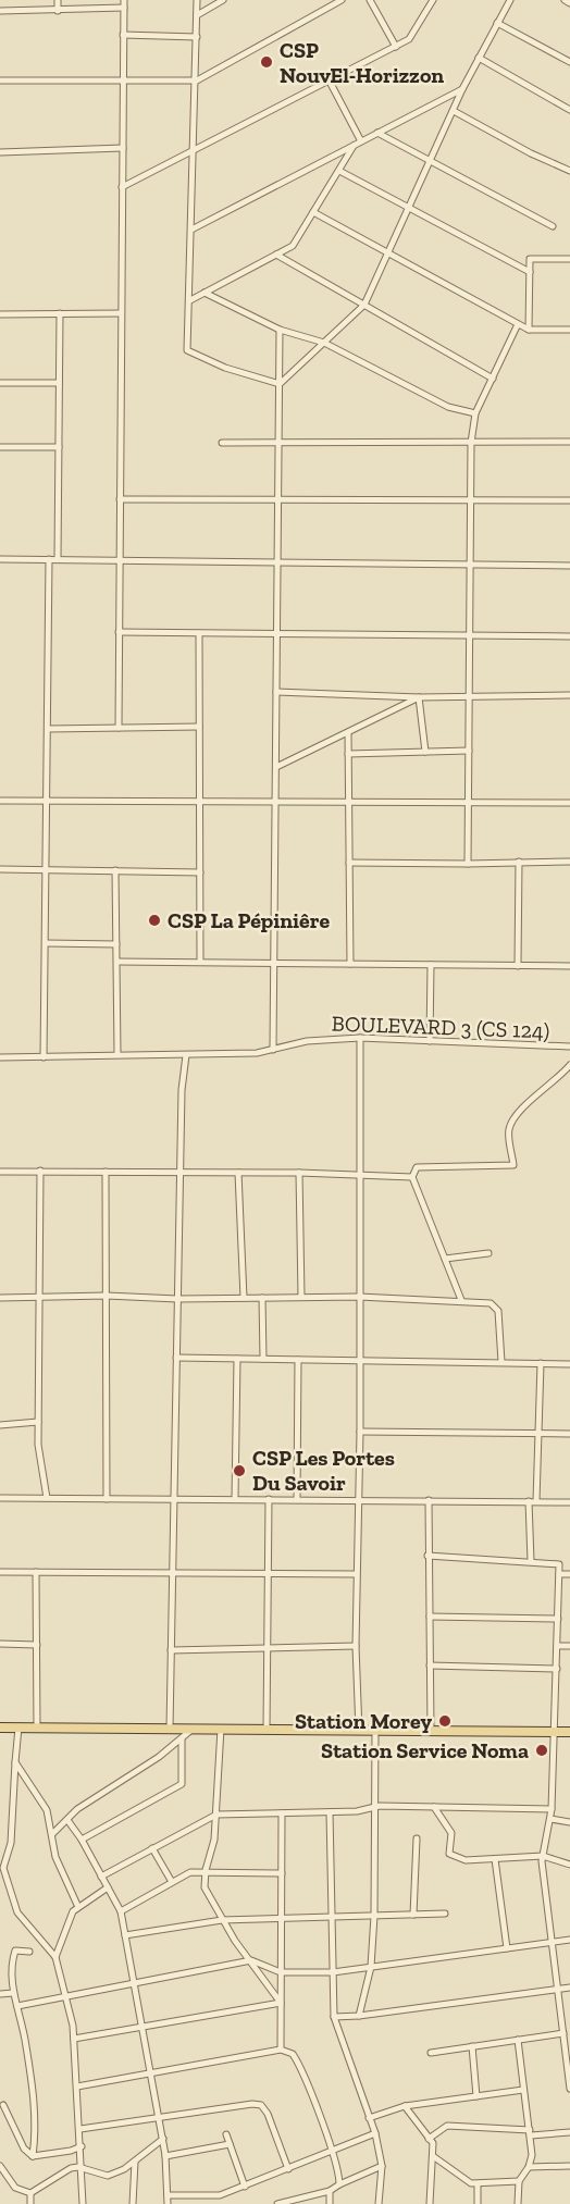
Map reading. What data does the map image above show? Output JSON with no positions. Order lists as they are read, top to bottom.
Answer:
{
  "streets": {
    "street": ["BOULEVARD 3 (CS 124)"]
  },
  "places": [
    "CSP NouvEl-Horizzon",
    "CSP La Pépiniêre",
    "CSP Les Portes Du Savoir",
    "Station Morey",
    "Station Service Noma"
  ]
}
